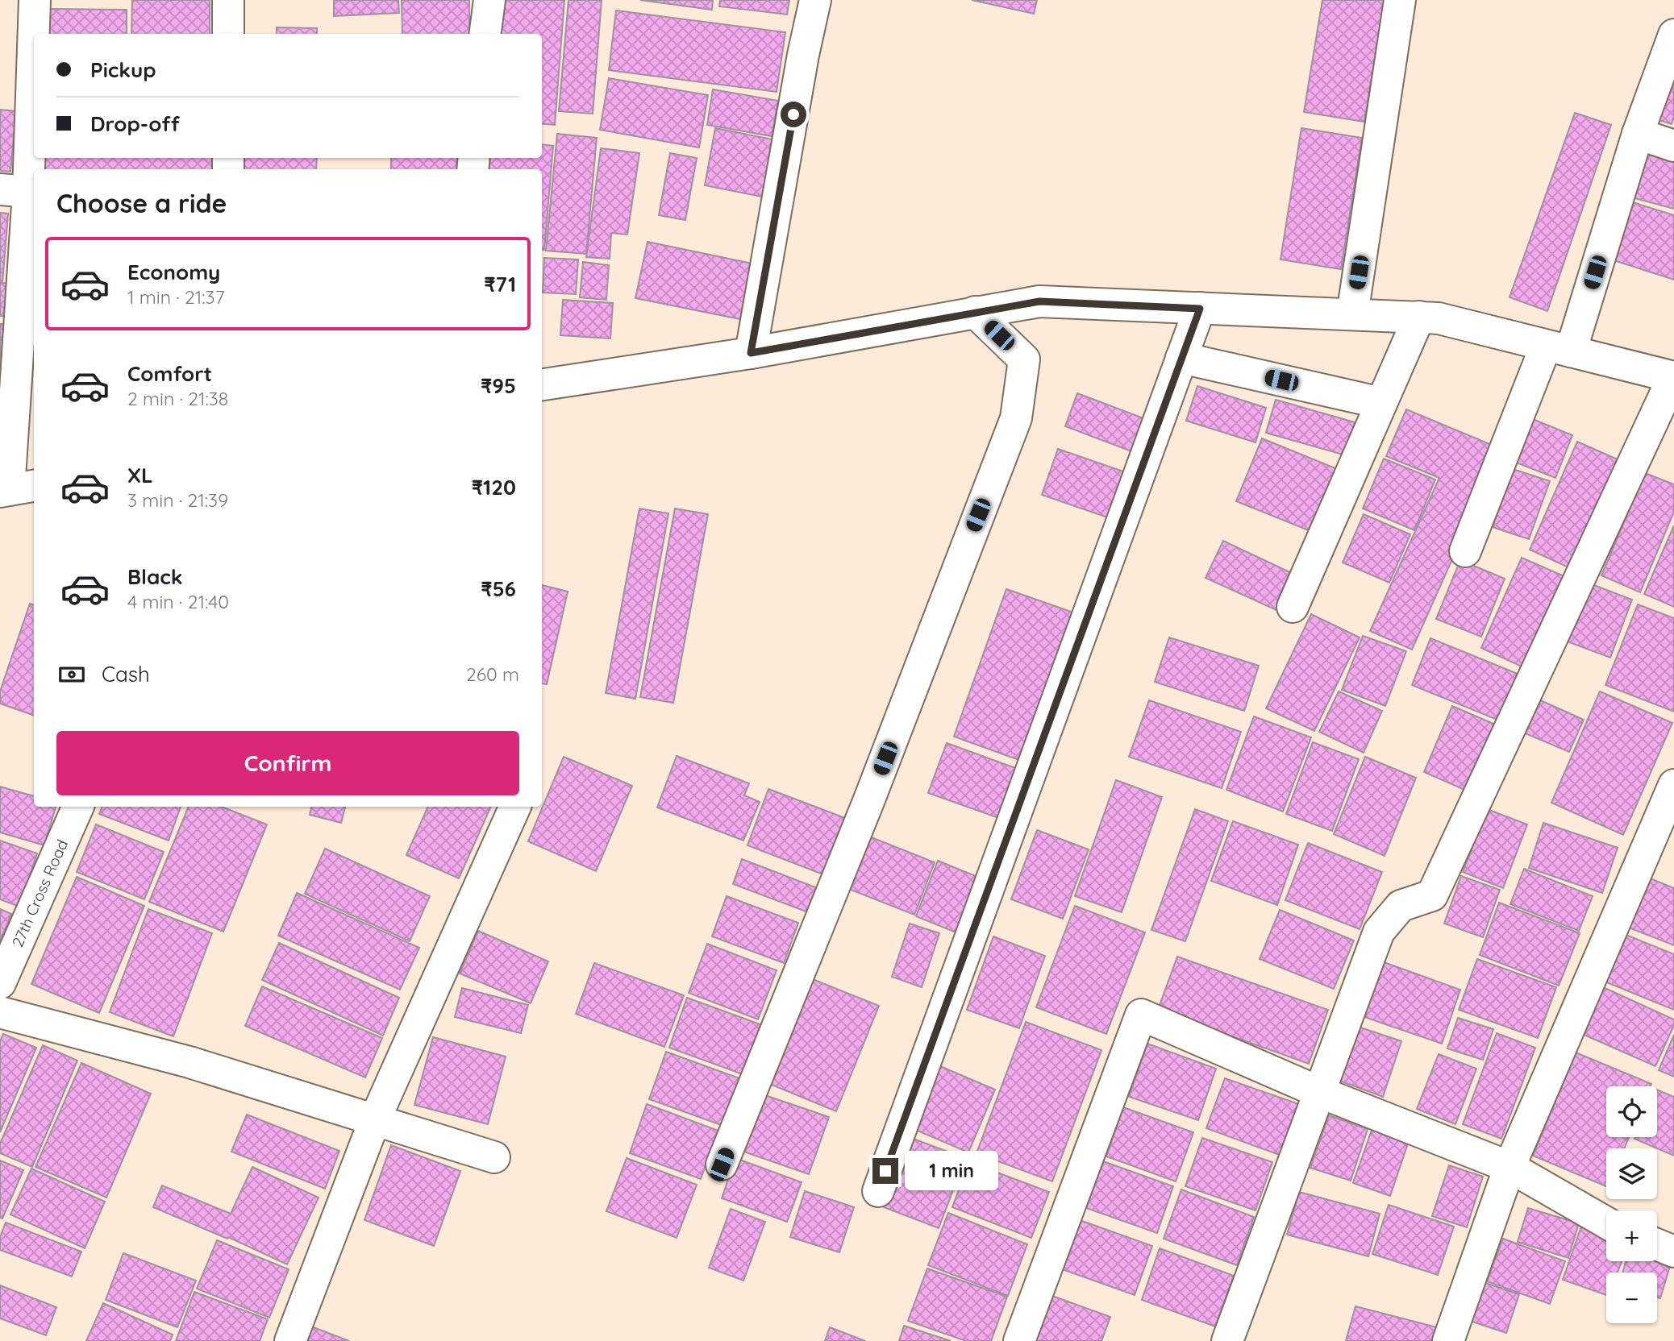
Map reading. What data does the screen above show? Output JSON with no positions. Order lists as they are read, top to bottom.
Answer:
{
  "streets": {
    "street": ["27th Cross Road"]
  },
  "page": {
    "banner": ["Pickup", "Drop-off"],
    "heading": "Choose a ride",
    "list": [
      {
        "name": "Economy",
        "note": "1 min · 21:37",
        "value": "₹71"
      },
      {
        "name": "Comfort",
        "note": "2 min · 21:38",
        "value": "₹95"
      },
      {
        "name": "XL",
        "note": "3 min · 21:39",
        "value": "₹120"
      },
      {
        "name": "Black",
        "note": "4 min · 21:40",
        "value": "₹56"
      }
    ],
    "pay": ["Cash", "260 m"],
    "buttons": "Confirm",
    "map_buttons": ["+", "−"],
    "bubble": "1 min"
  }
}
